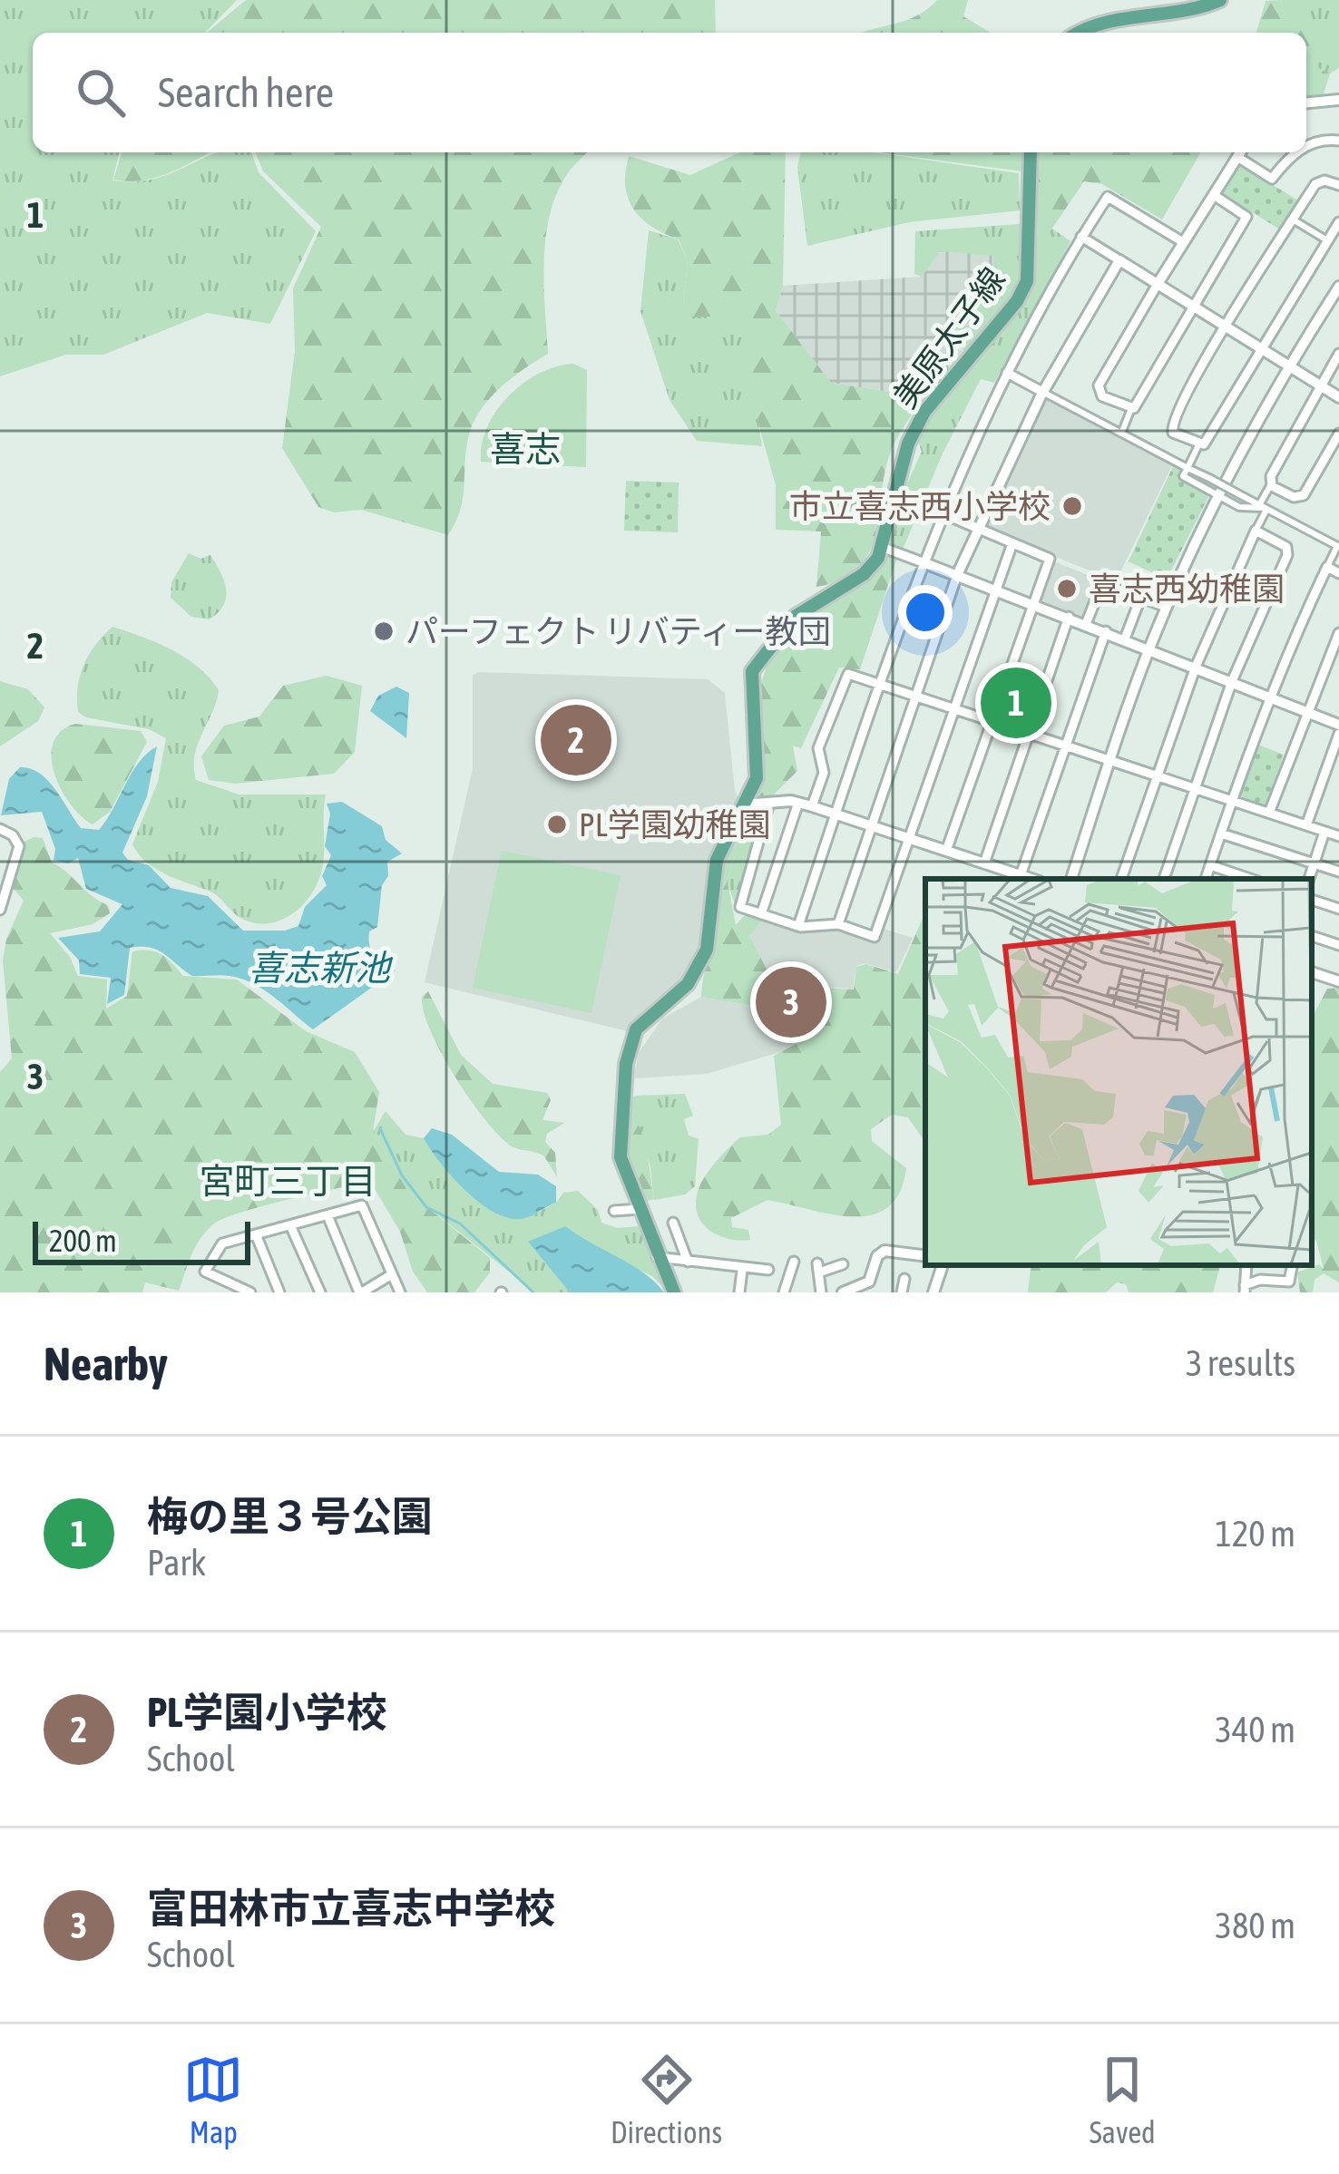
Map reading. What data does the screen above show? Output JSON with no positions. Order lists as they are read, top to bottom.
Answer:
{
  "streets": {
    "main road": ["美原太子線"]
  },
  "districts": ["喜志", "宮町三丁目"],
  "water": ["喜志新池"],
  "places": [
    "市立喜志西小学校",
    "喜志西幼稚園",
    "パーフェクト リバティー教団",
    "PL学園幼稚園"
  ],
  "scale_bar": "200 m",
  "page": {
    "search": "Search here",
    "pins": ["1", "2", "3"],
    "scale": "200 m",
    "heading": ["Nearby", "3 results"],
    "list": [
      {
        "mark": "1",
        "name": "梅の里３号公園",
        "note": "Park",
        "value": "120 m"
      },
      {
        "mark": "2",
        "name": "PL学園小学校",
        "note": "School",
        "value": "340 m"
      },
      {
        "mark": "3",
        "name": "富田林市立喜志中学校",
        "note": "School",
        "value": "380 m"
      }
    ],
    "nav": ["Map", "Directions", "Saved"]
  },
  "grid": {
    "rows": ["1", "2", "3"]
  }
}
